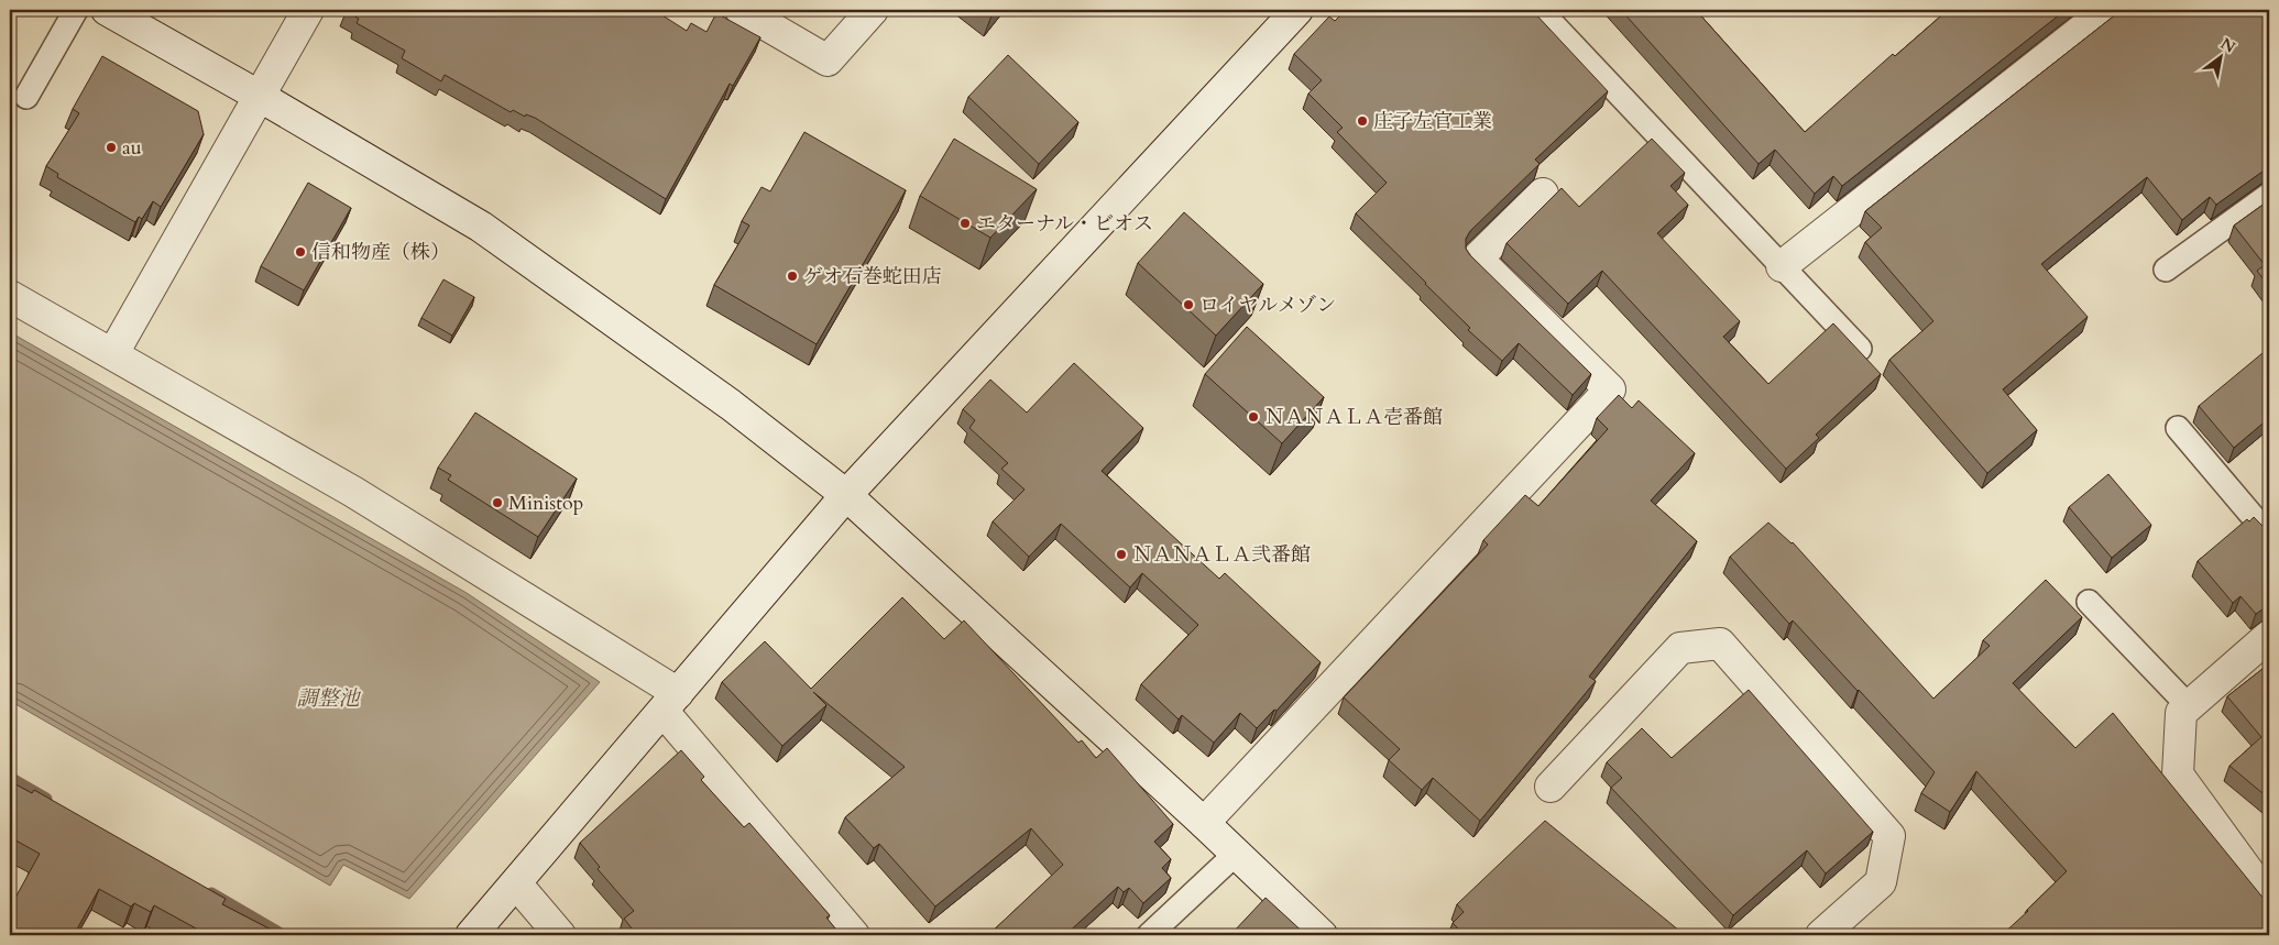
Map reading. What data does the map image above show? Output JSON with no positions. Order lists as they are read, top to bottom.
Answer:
{
  "water": ["調整池"],
  "places": [
    "庄子左官工業",
    "au",
    "エターナル・ビオス",
    "信和物産（株）",
    "ゲオ石巻蛇田店",
    "ロイヤルメゾン",
    "ＮＡＮＡＬＡ壱番館",
    "Ministop",
    "ＮＡＮＡＬＡ弐番館"
  ],
  "north": "top right"
}
